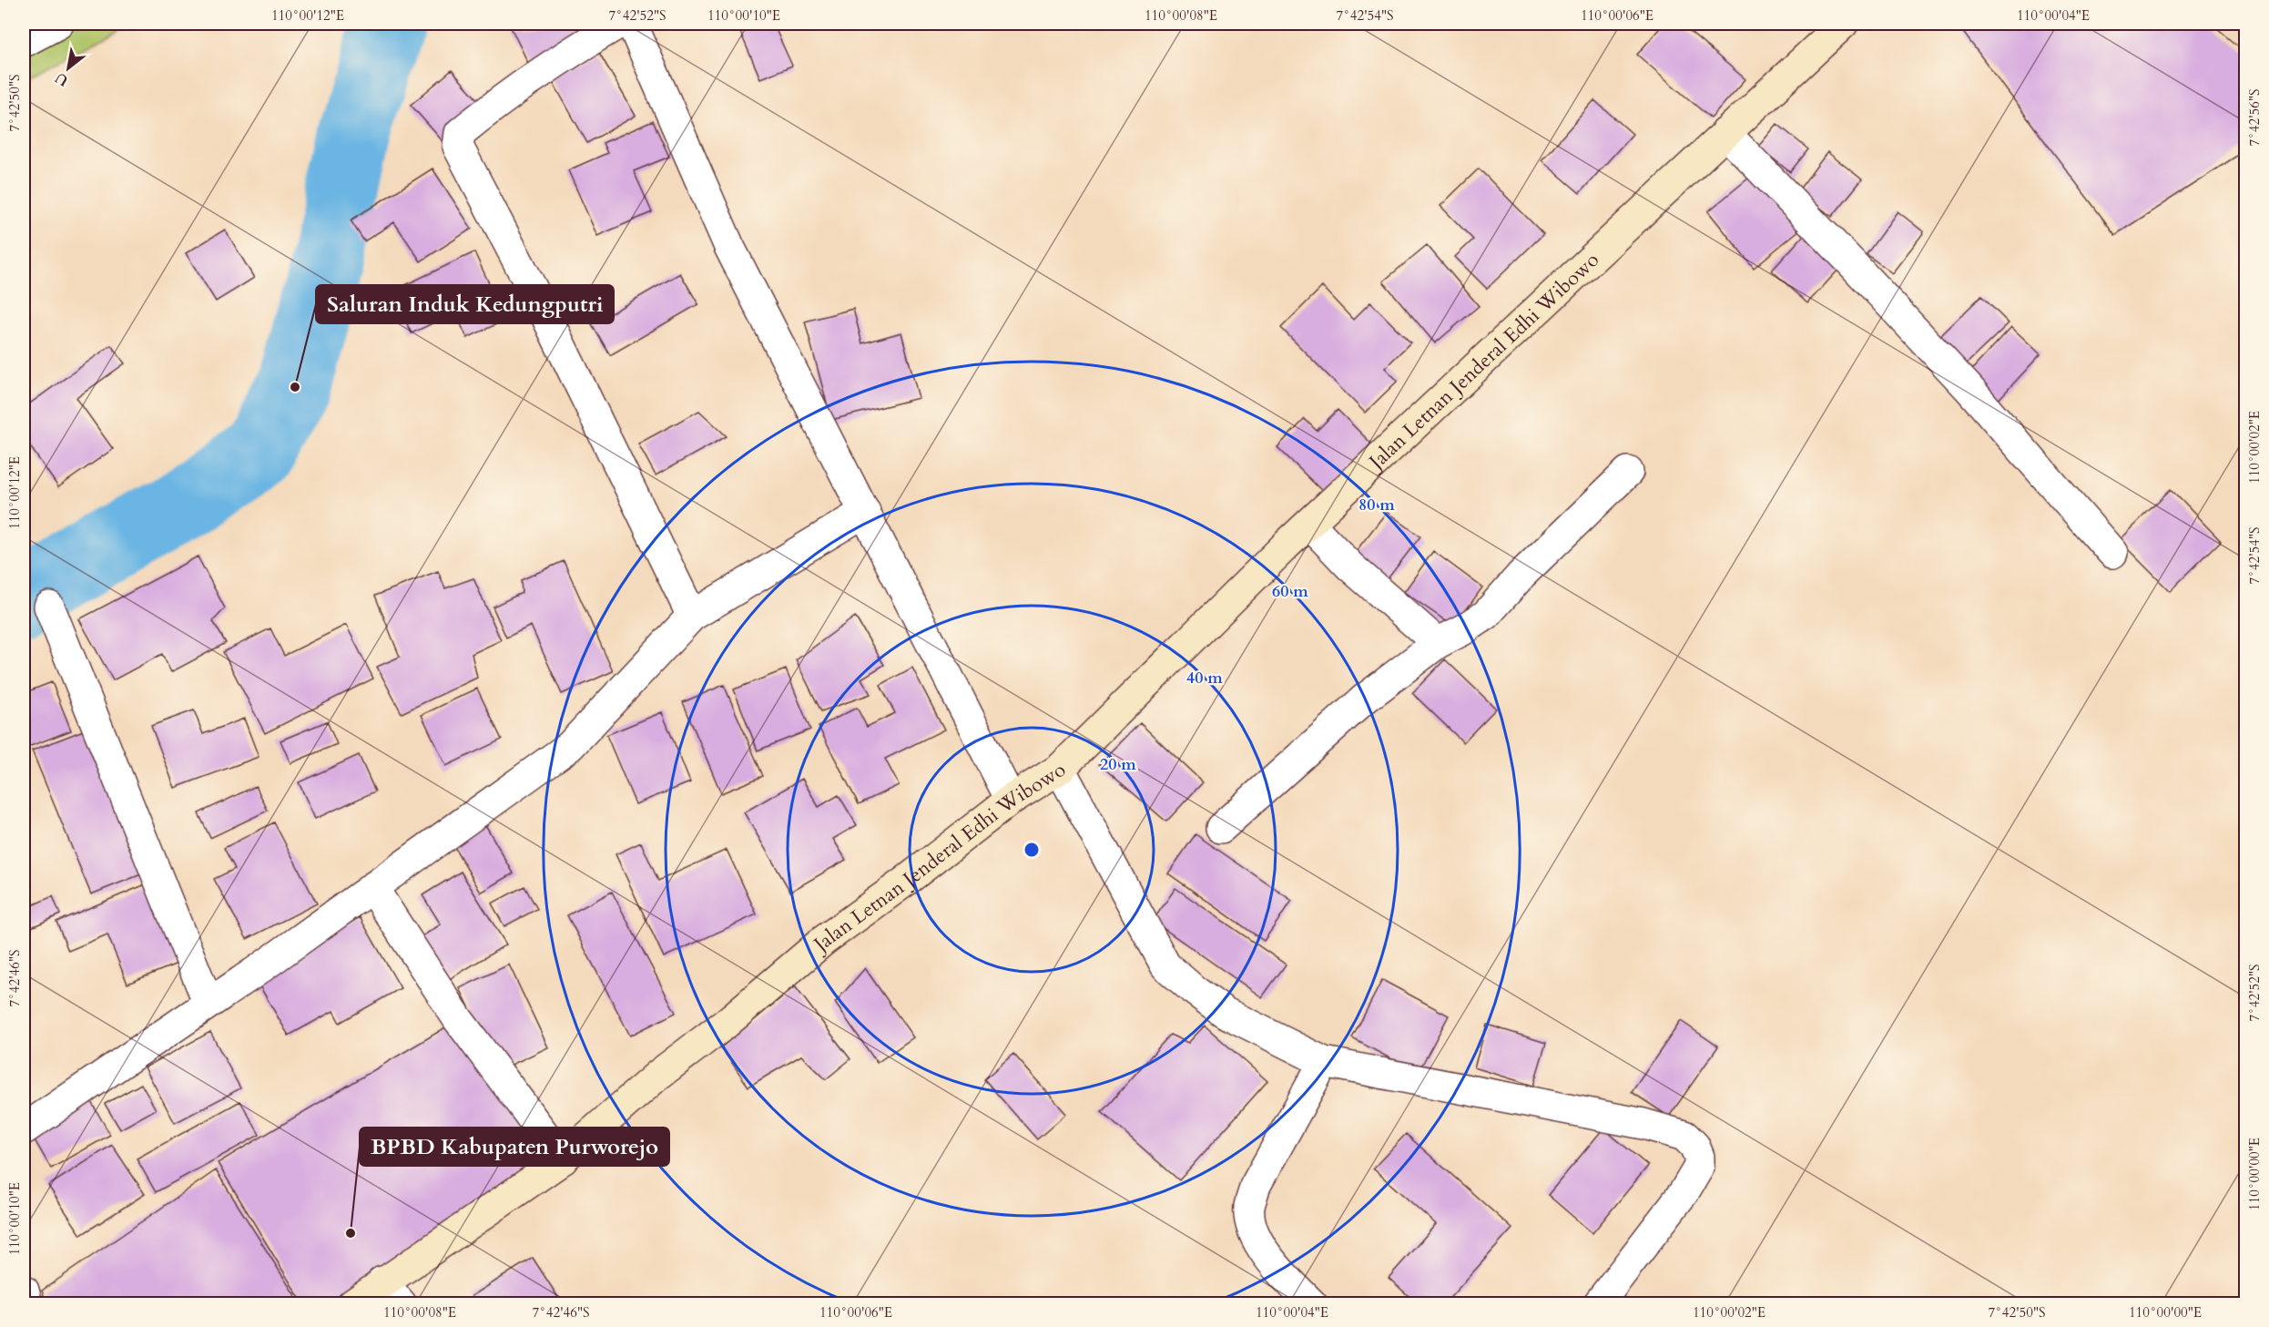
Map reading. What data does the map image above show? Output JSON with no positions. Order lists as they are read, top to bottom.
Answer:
{
  "streets": {
    "street": ["Jalan Letnan Jenderal Edhi Wibowo"]
  },
  "places": ["Saluran Induk Kedungputri", "BPBD Kabupaten Purworejo"],
  "north": "bottom left",
  "coordinates": [
    "110°00'12\"E",
    "7°42'52\"S",
    "110°00'10\"E",
    "110°00'08\"E",
    "7°42'54\"S",
    "110°00'06\"E",
    "110°00'04\"E",
    "7°42'50\"S",
    "7°42'56\"S",
    "110°00'02\"E",
    "7°42'46\"S",
    "110°00'00\"E"
  ],
  "rings": [
    "80 m",
    "60 m",
    "40 m",
    "20 m"
  ]
}
